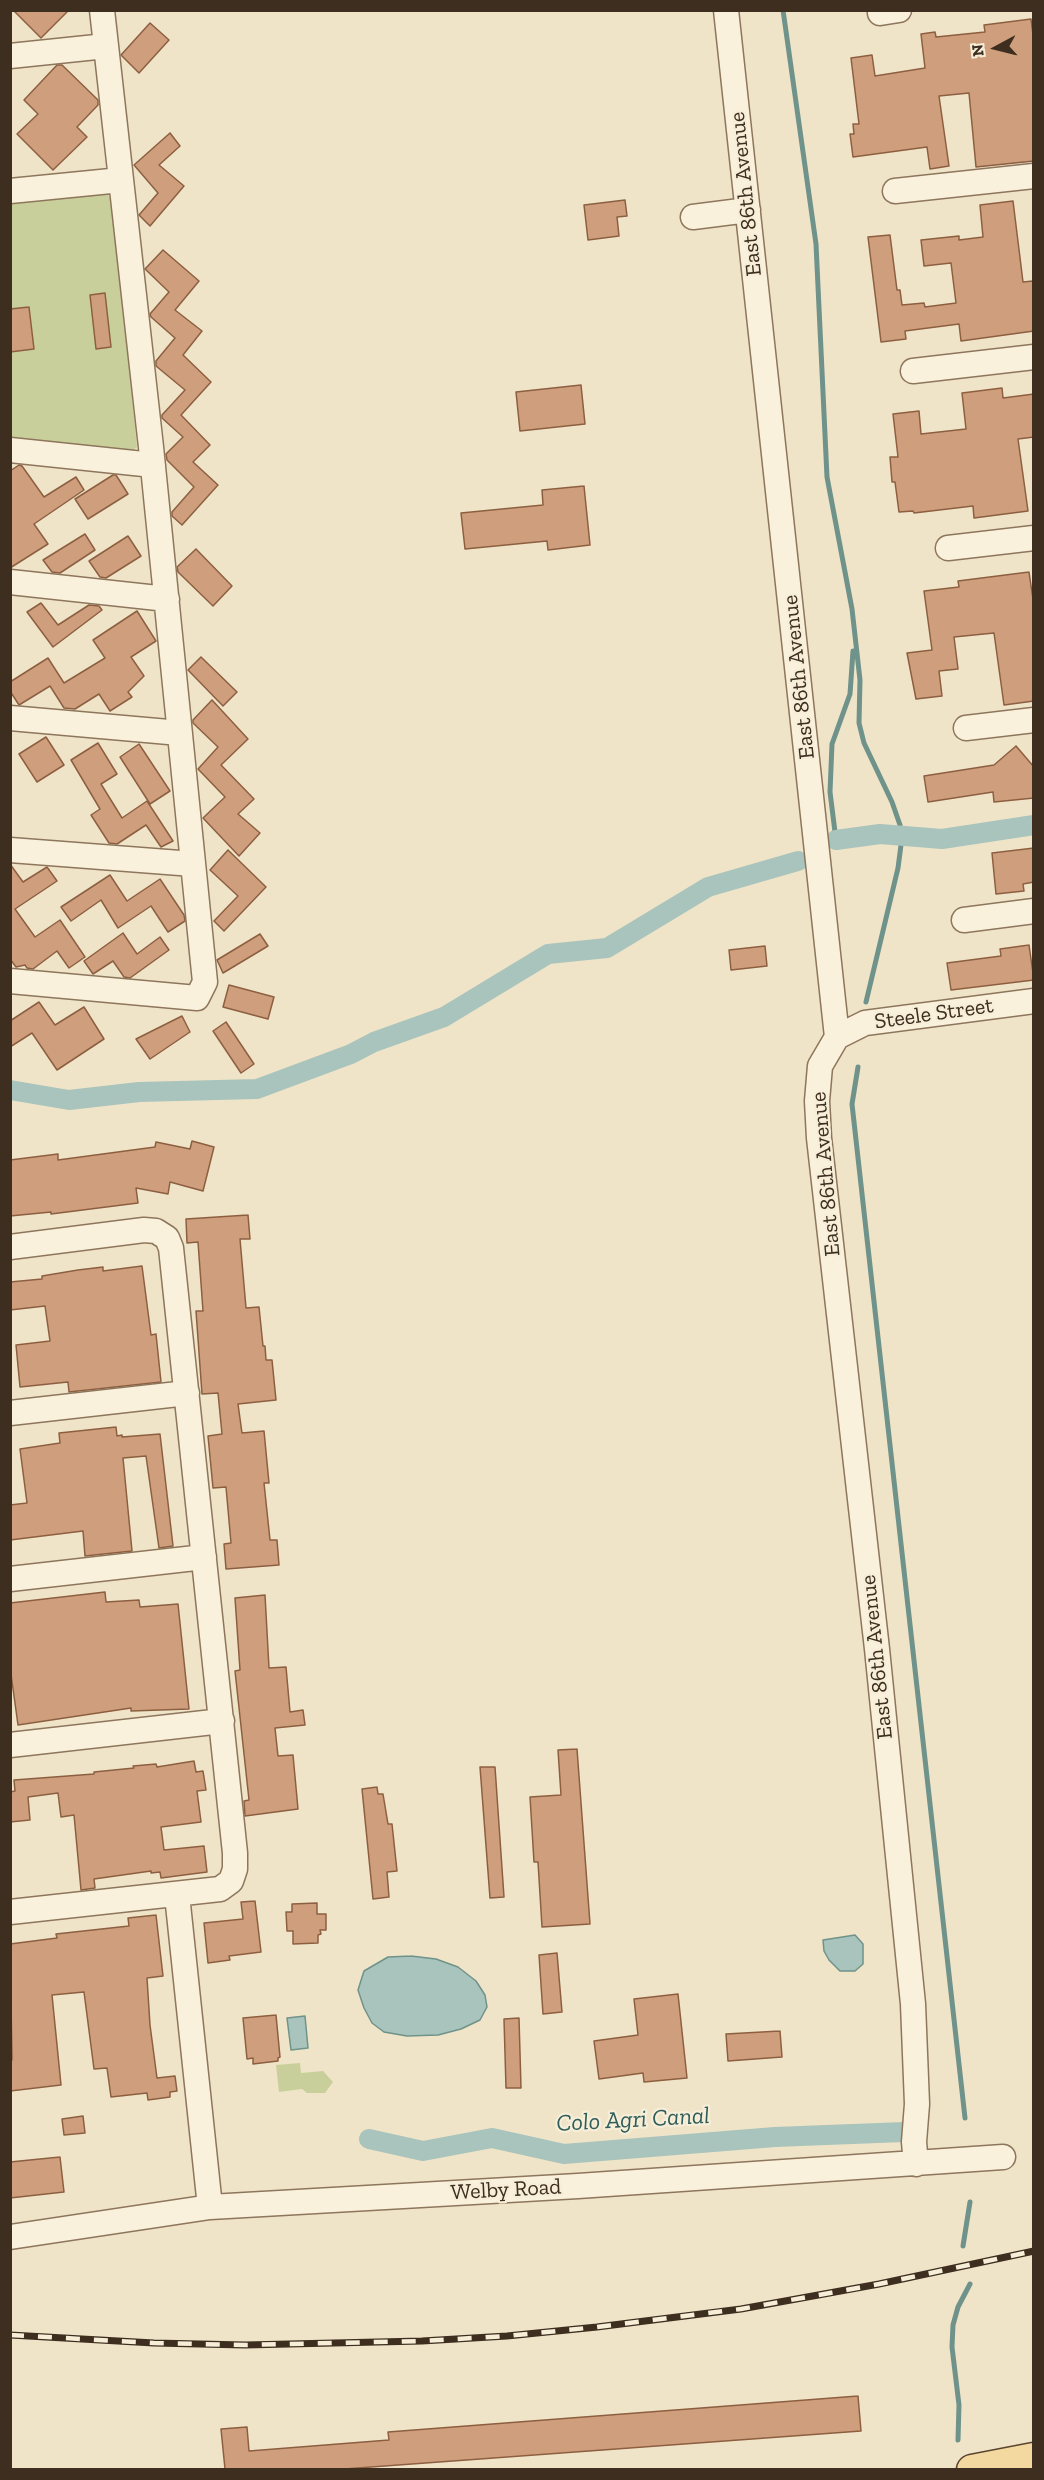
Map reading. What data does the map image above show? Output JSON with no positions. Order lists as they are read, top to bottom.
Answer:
{
  "streets": {
    "street": ["East 86th Avenue", "Steele Street", "Welby Road"]
  },
  "crossings": [
    ["East 86th Avenue", "Steele Street"],
    ["East 86th Avenue", "Welby Road"]
  ],
  "water": ["Colo Agri Canal"],
  "north": "left"
}
